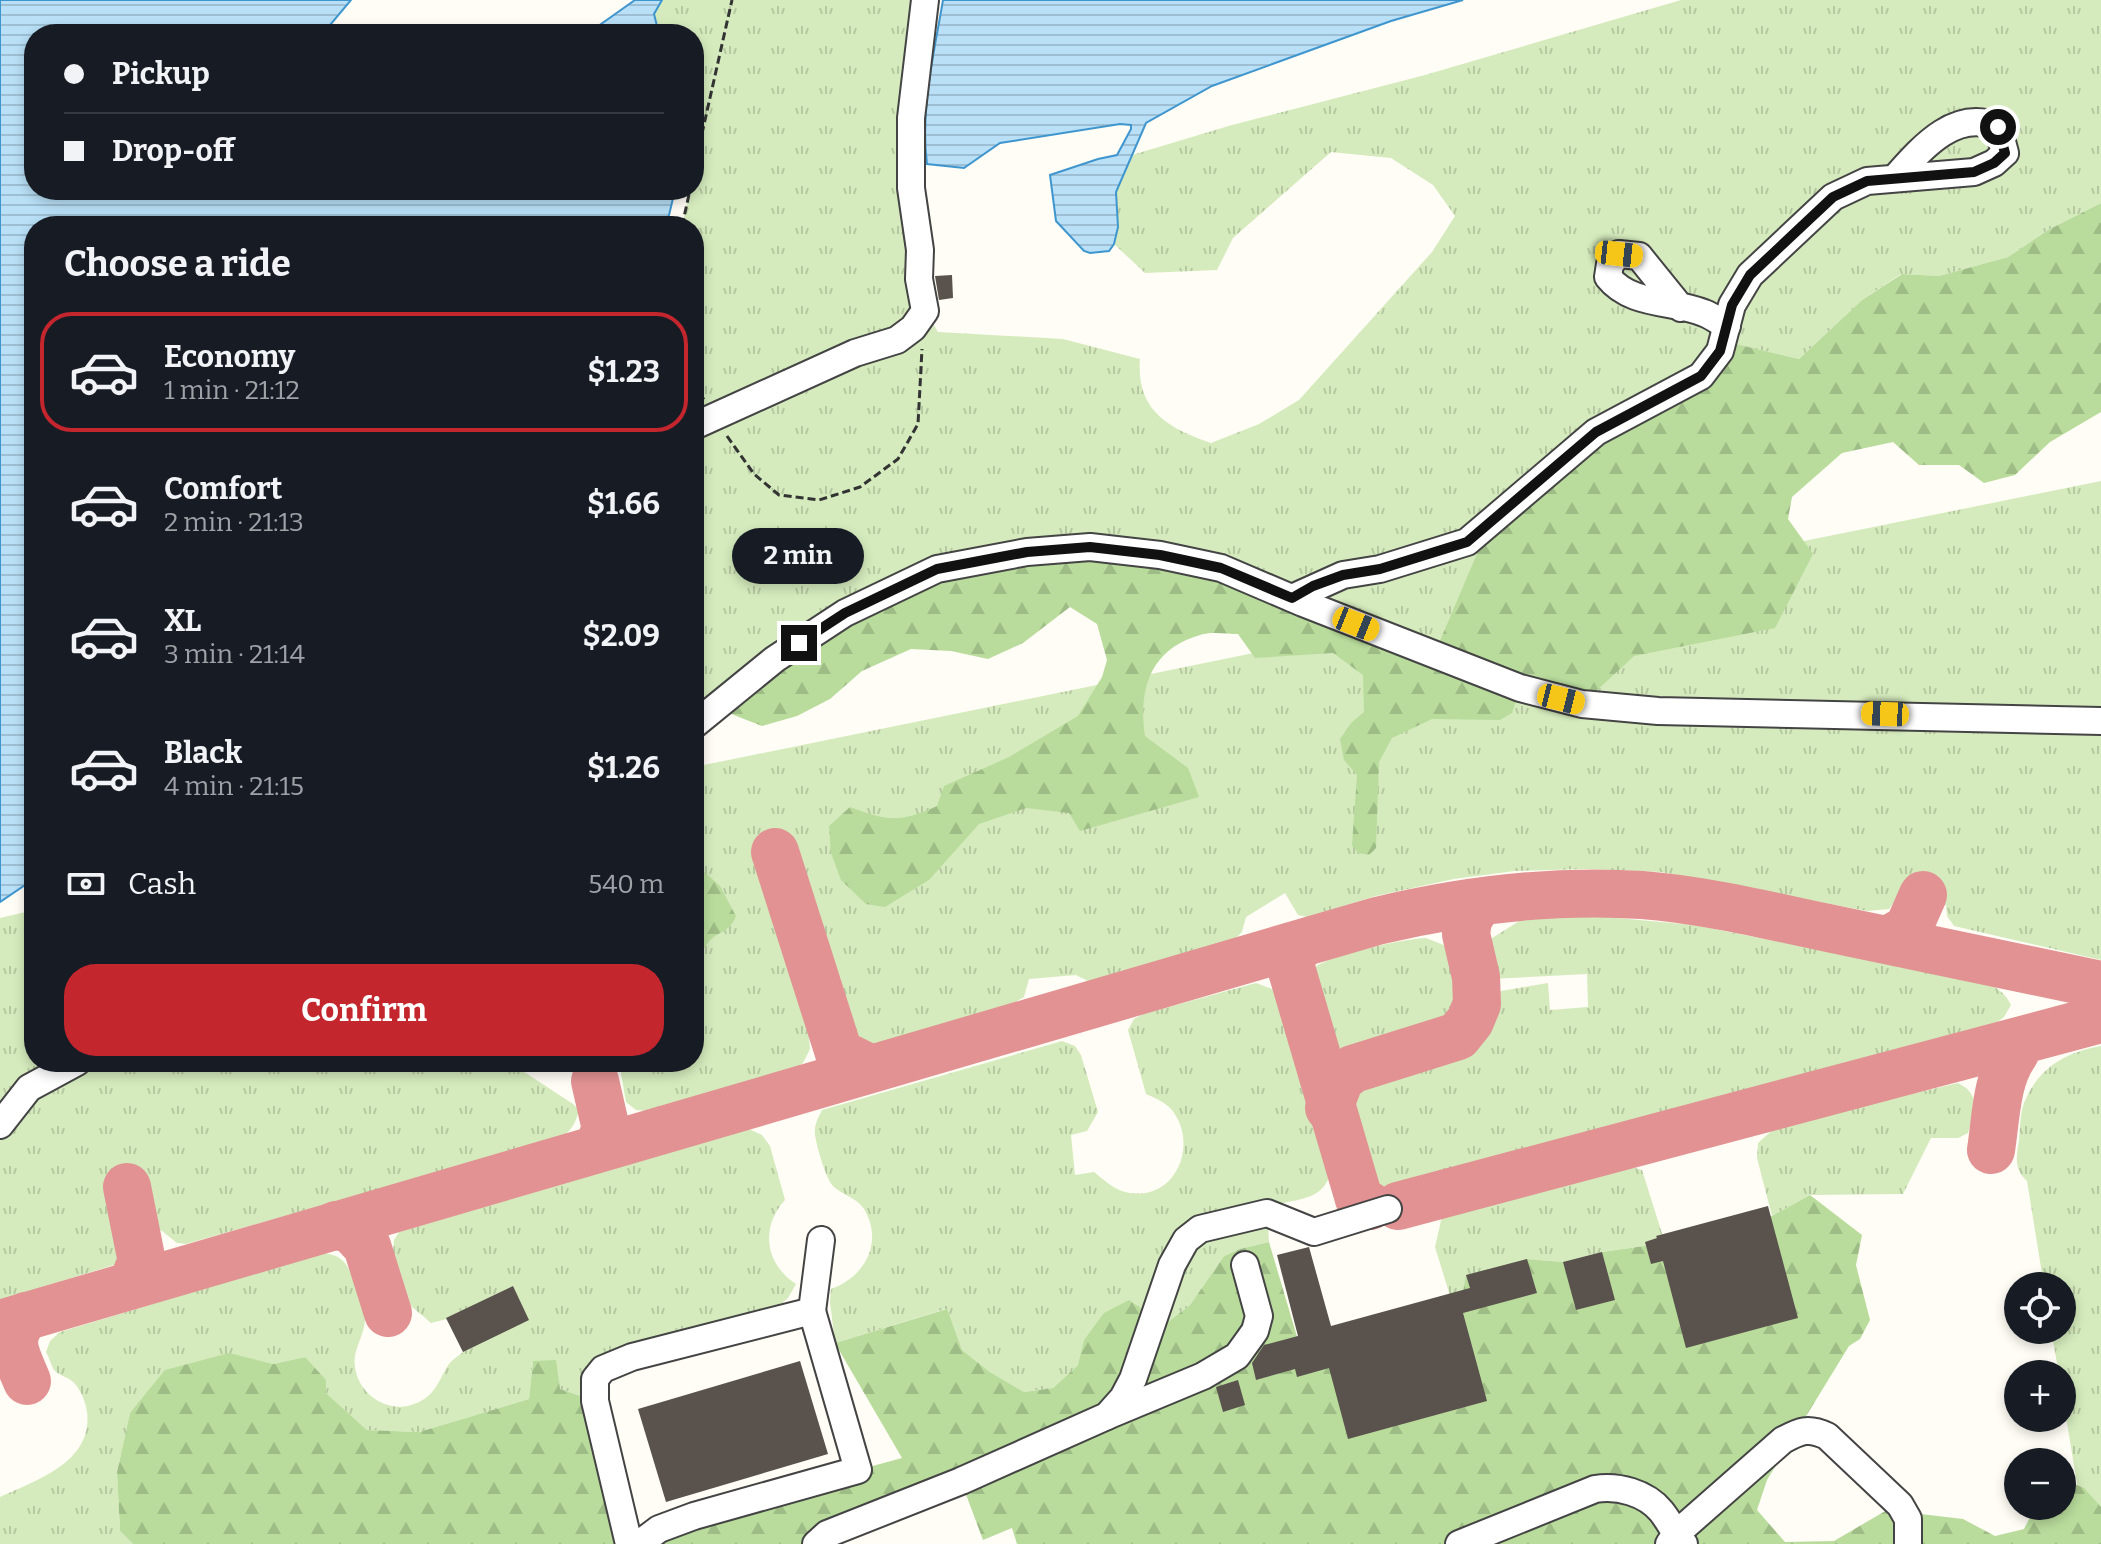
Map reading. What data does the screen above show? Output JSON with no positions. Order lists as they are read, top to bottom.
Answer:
{
  "page": {
    "banner": ["Pickup", "Drop-off"],
    "heading": "Choose a ride",
    "list": [
      {
        "name": "Economy",
        "note": "1 min · 21:12",
        "value": "$1.23"
      },
      {
        "name": "Comfort",
        "note": "2 min · 21:13",
        "value": "$1.66"
      },
      {
        "name": "XL",
        "note": "3 min · 21:14",
        "value": "$2.09"
      },
      {
        "name": "Black",
        "note": "4 min · 21:15",
        "value": "$1.26"
      }
    ],
    "bubble": "2 min",
    "pay": ["Cash", "540 m"],
    "buttons": "Confirm",
    "map_buttons": ["+", "−"]
  }
}
